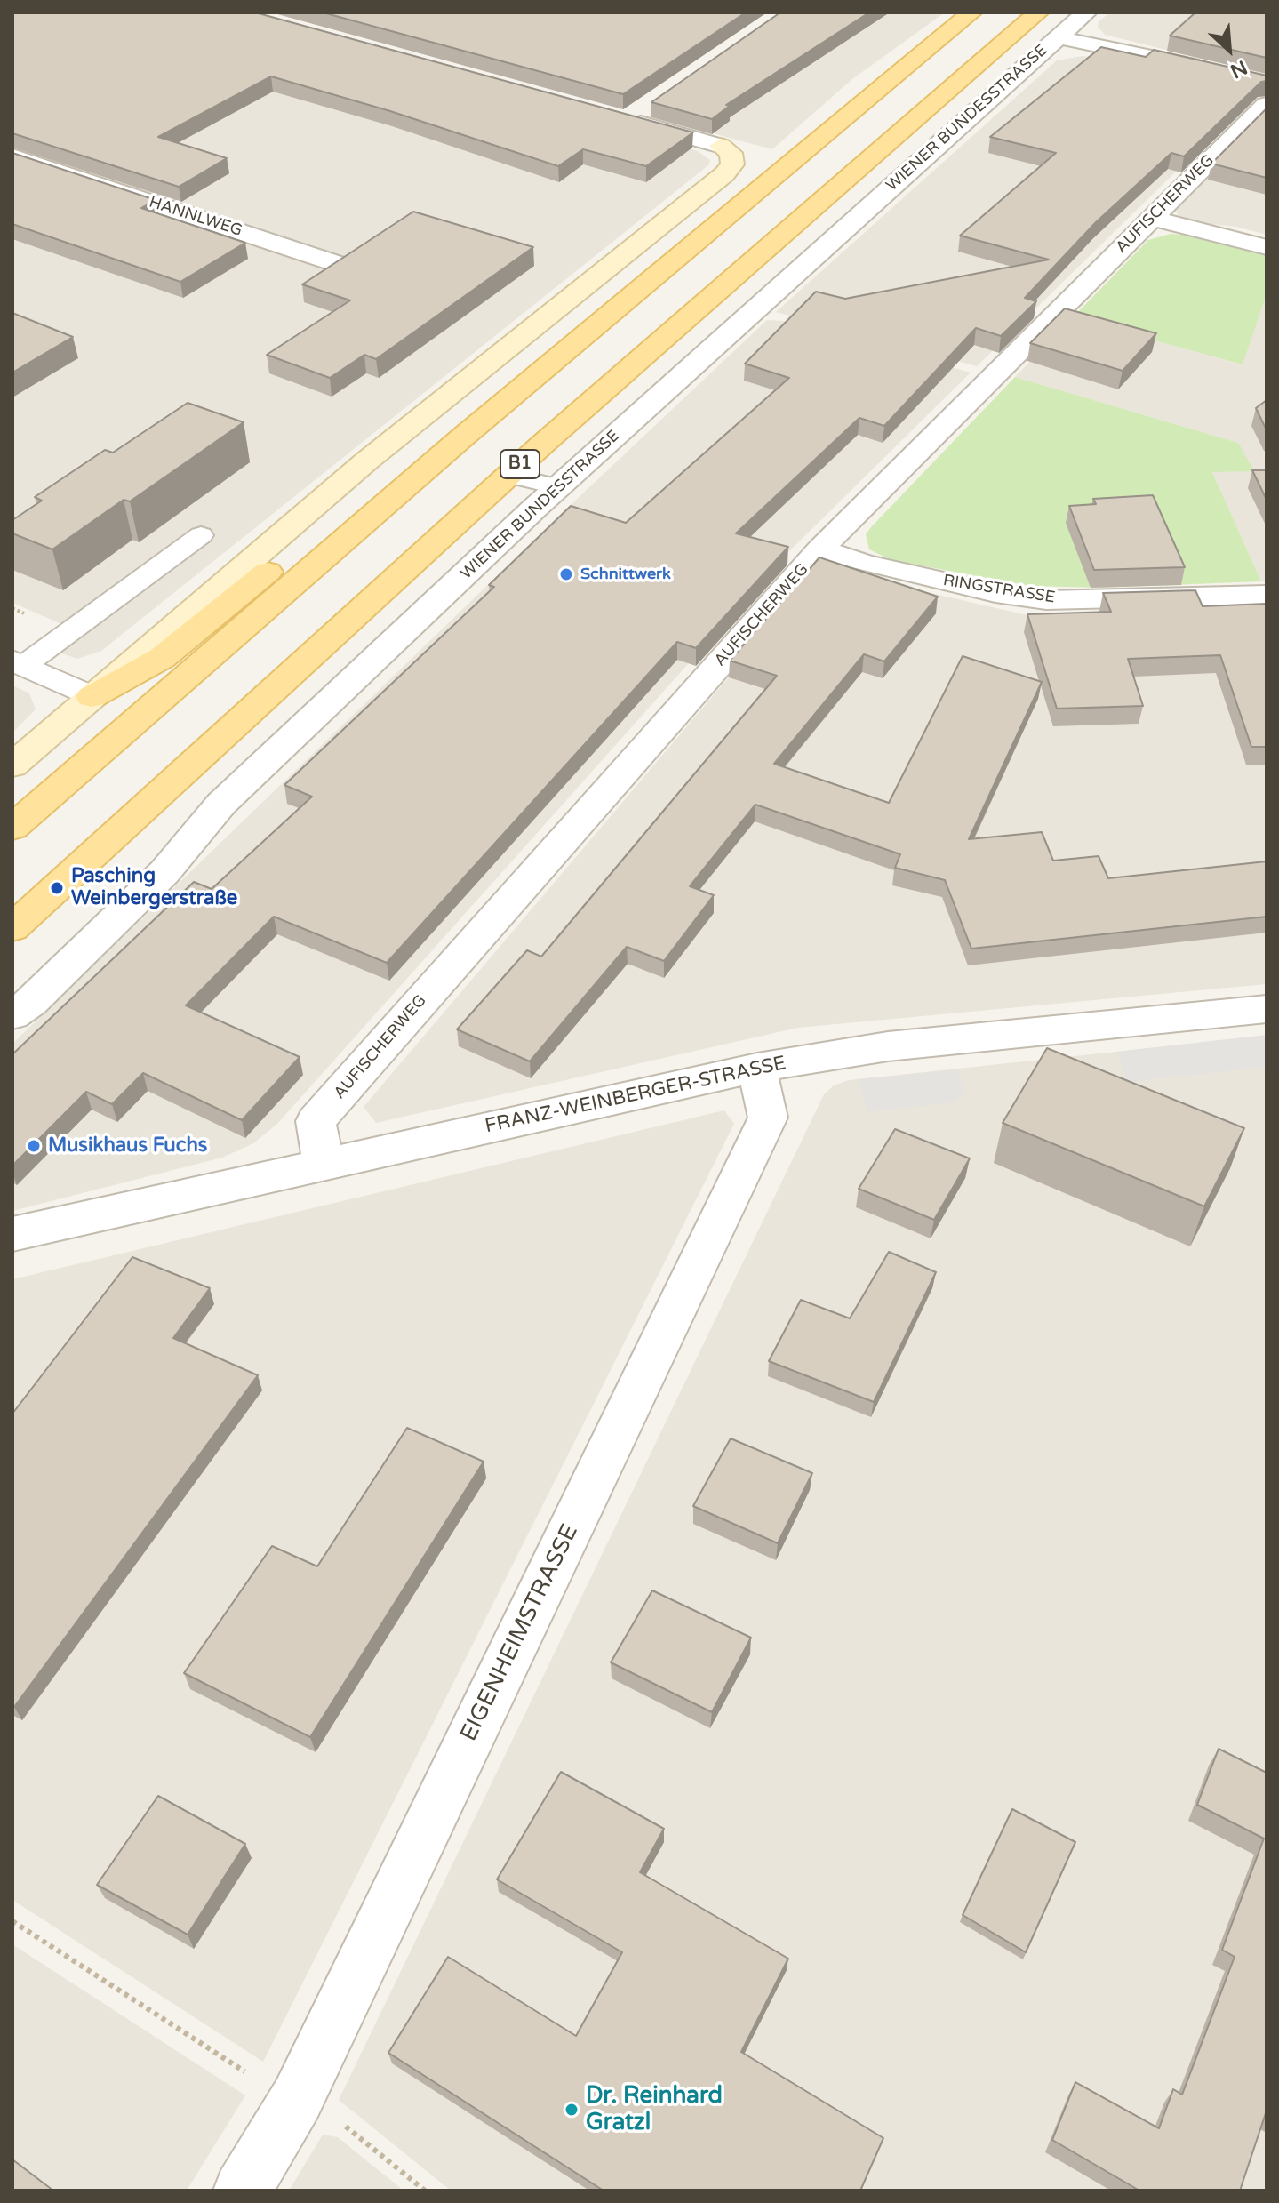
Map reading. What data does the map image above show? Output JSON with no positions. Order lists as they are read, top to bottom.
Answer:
{
  "streets": {
    "main road": ["WIENER BUNDESSTRASSE", "B1"],
    "street": [
      "AUFISCHERWEG",
      "HANNLWEG",
      "RINGSTRASSE",
      "FRANZ-WEINBERGER-STRASSE",
      "EIGENHEIMSTRASSE"
    ]
  },
  "crossings": [
    ["AUFISCHERWEG", "RINGSTRASSE"],
    ["AUFISCHERWEG", "FRANZ-WEINBERGER-STRASSE"],
    ["FRANZ-WEINBERGER-STRASSE", "EIGENHEIMSTRASSE"]
  ],
  "places": [
    "Schnittwerk",
    "Pasching Weinbergerstraße",
    "Musikhaus Fuchs",
    "Dr. Reinhard Gratzl"
  ],
  "north": "bottom right"
}
